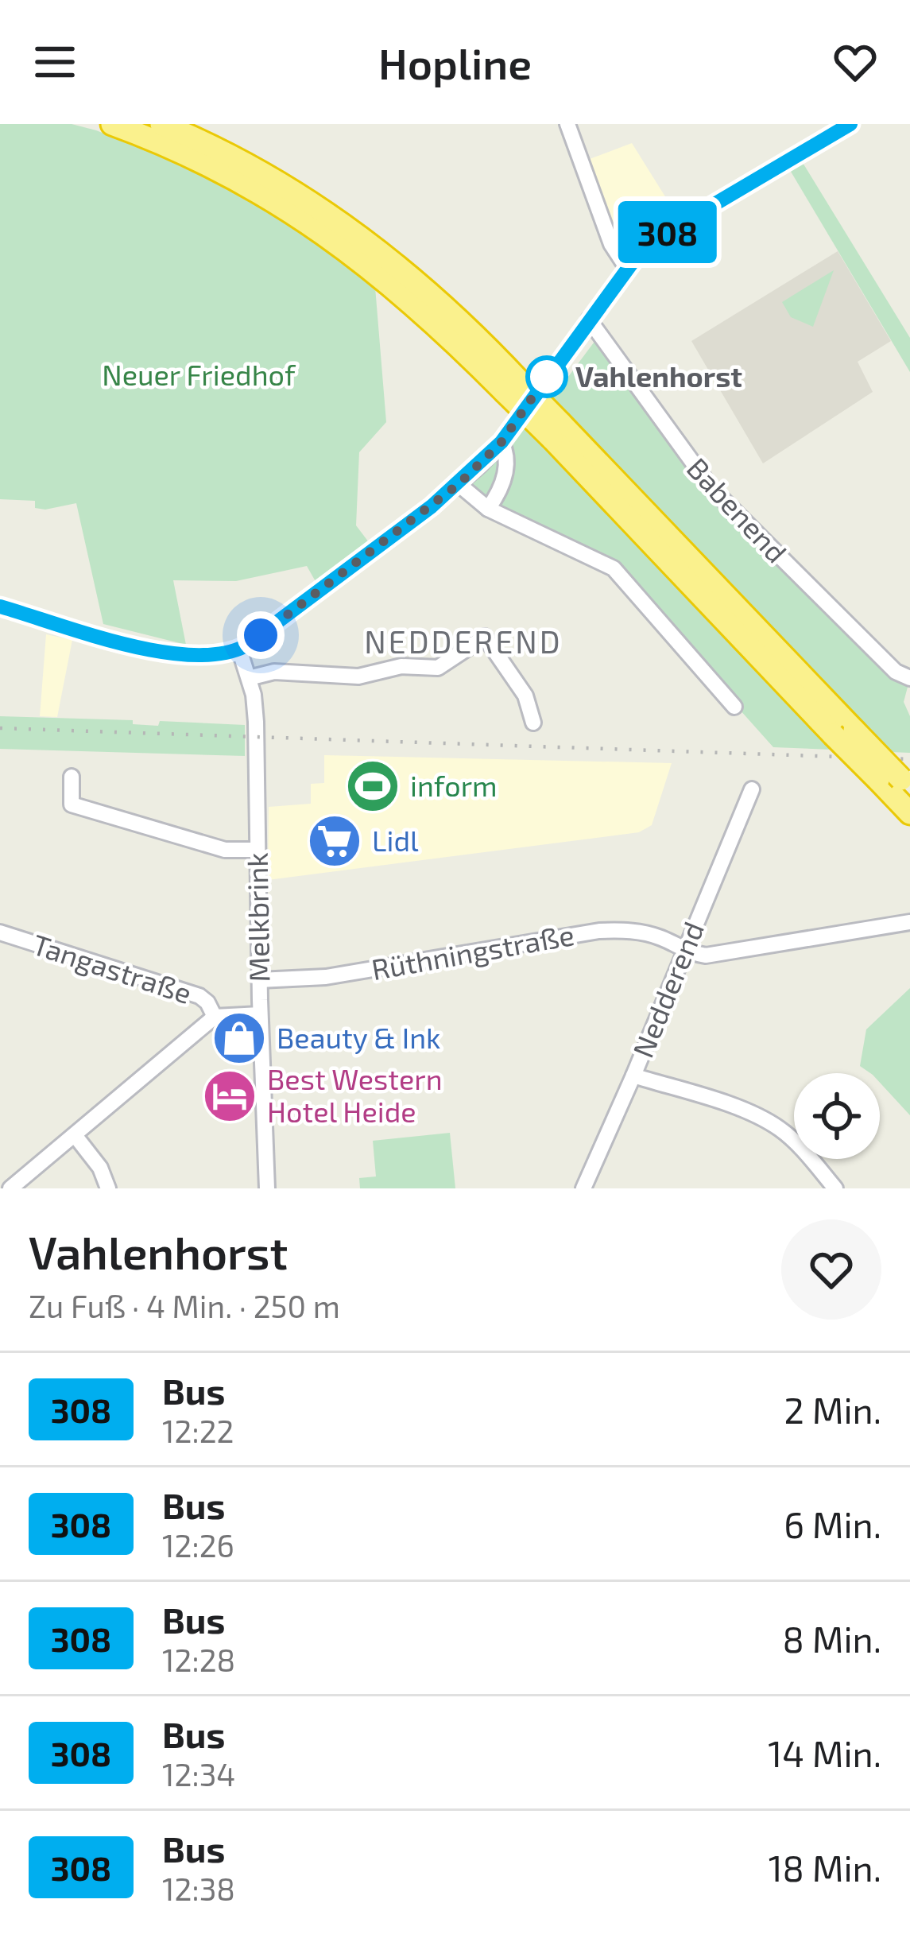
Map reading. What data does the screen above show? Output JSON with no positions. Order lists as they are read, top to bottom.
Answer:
{
  "streets": {
    "street": [
      "Babenend",
      "Melkbrink",
      "Rüthningstraße",
      "Tangastraße",
      "Nedderend"
    ]
  },
  "crossings": [
    ["Melkbrink", "Rüthningstraße"],
    ["Rüthningstraße", "Nedderend"]
  ],
  "districts": ["NEDDEREND"],
  "parks": ["Neuer Friedhof"],
  "places": {
    "other": ["Vahlenhorst"],
    "sports": ["inform"],
    "supermarket": ["Lidl"],
    "shop": ["Beauty & Ink"],
    "hotel": ["Best Western Hotel Heide"]
  },
  "lines": ["bus line 308"],
  "page": {
    "header": "Hopline",
    "on_map": "308",
    "heading": ["Vahlenhorst", "Zu Fuß · 4 Min. · 250 m"],
    "list": [
      {
        "mark": "308",
        "name": "Bus",
        "note": "12:22",
        "value": "2 Min."
      },
      {
        "mark": "308",
        "name": "Bus",
        "note": "12:26",
        "value": "6 Min."
      },
      {
        "mark": "308",
        "name": "Bus",
        "note": "12:28",
        "value": "8 Min."
      },
      {
        "mark": "308",
        "name": "Bus",
        "note": "12:34",
        "value": "14 Min."
      },
      {
        "mark": "308",
        "name": "Bus",
        "note": "12:38",
        "value": "18 Min."
      }
    ]
  }
}
